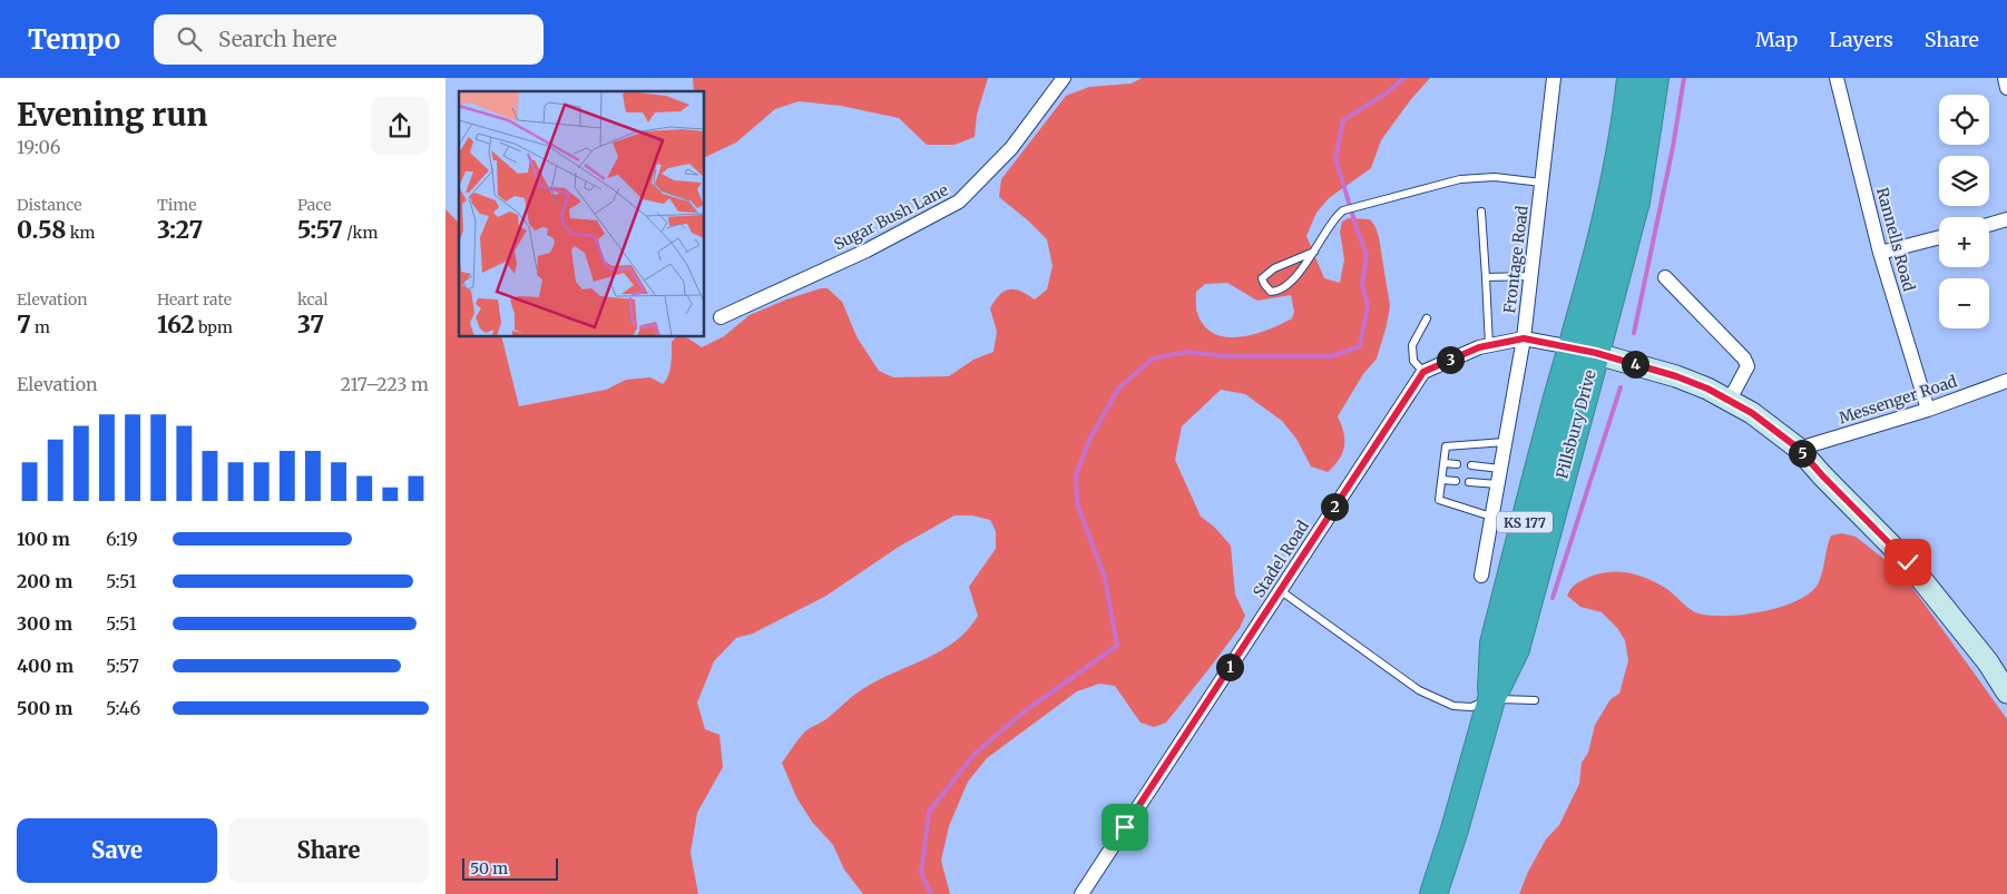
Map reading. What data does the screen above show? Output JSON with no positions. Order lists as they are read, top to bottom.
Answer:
{
  "streets": {
    "highway": ["Pillsbury Drive", "KS 177"],
    "street": [
      "Sugar Bush Lane",
      "Rannells Road",
      "Frontage Road",
      "Messenger Road",
      "Stadel Road"
    ]
  },
  "crossings": [
    ["Rannells Road", "Messenger Road"]
  ],
  "scale_bar": "50 m",
  "page": {
    "header": "Tempo",
    "search": "Search here",
    "nav": ["Map", "Layers", "Share"],
    "heading": ["Evening run", "19:06"],
    "map_buttons": ["+", "−"],
    "stats": [
      ["Distance", "0.58 km"],
      ["Time", "3:27"],
      ["Pace", "5:57 /km"],
      ["Elevation", "7 m"],
      ["Heart rate", "162 bpm"],
      ["kcal", "37"]
    ],
    "pins": [
      "3",
      "4",
      "5",
      "2",
      "1"
    ],
    "chart": ["Elevation", "217–223 m"],
    "list": [
      {
        "name": "100 m",
        "note": "6:19"
      },
      {
        "name": "200 m",
        "note": "5:51"
      },
      {
        "name": "300 m",
        "note": "5:51"
      },
      {
        "name": "400 m",
        "note": "5:57"
      },
      {
        "name": "500 m",
        "note": "5:46"
      }
    ],
    "buttons": ["Save", "Share"],
    "scale": "50 m"
  }
}
